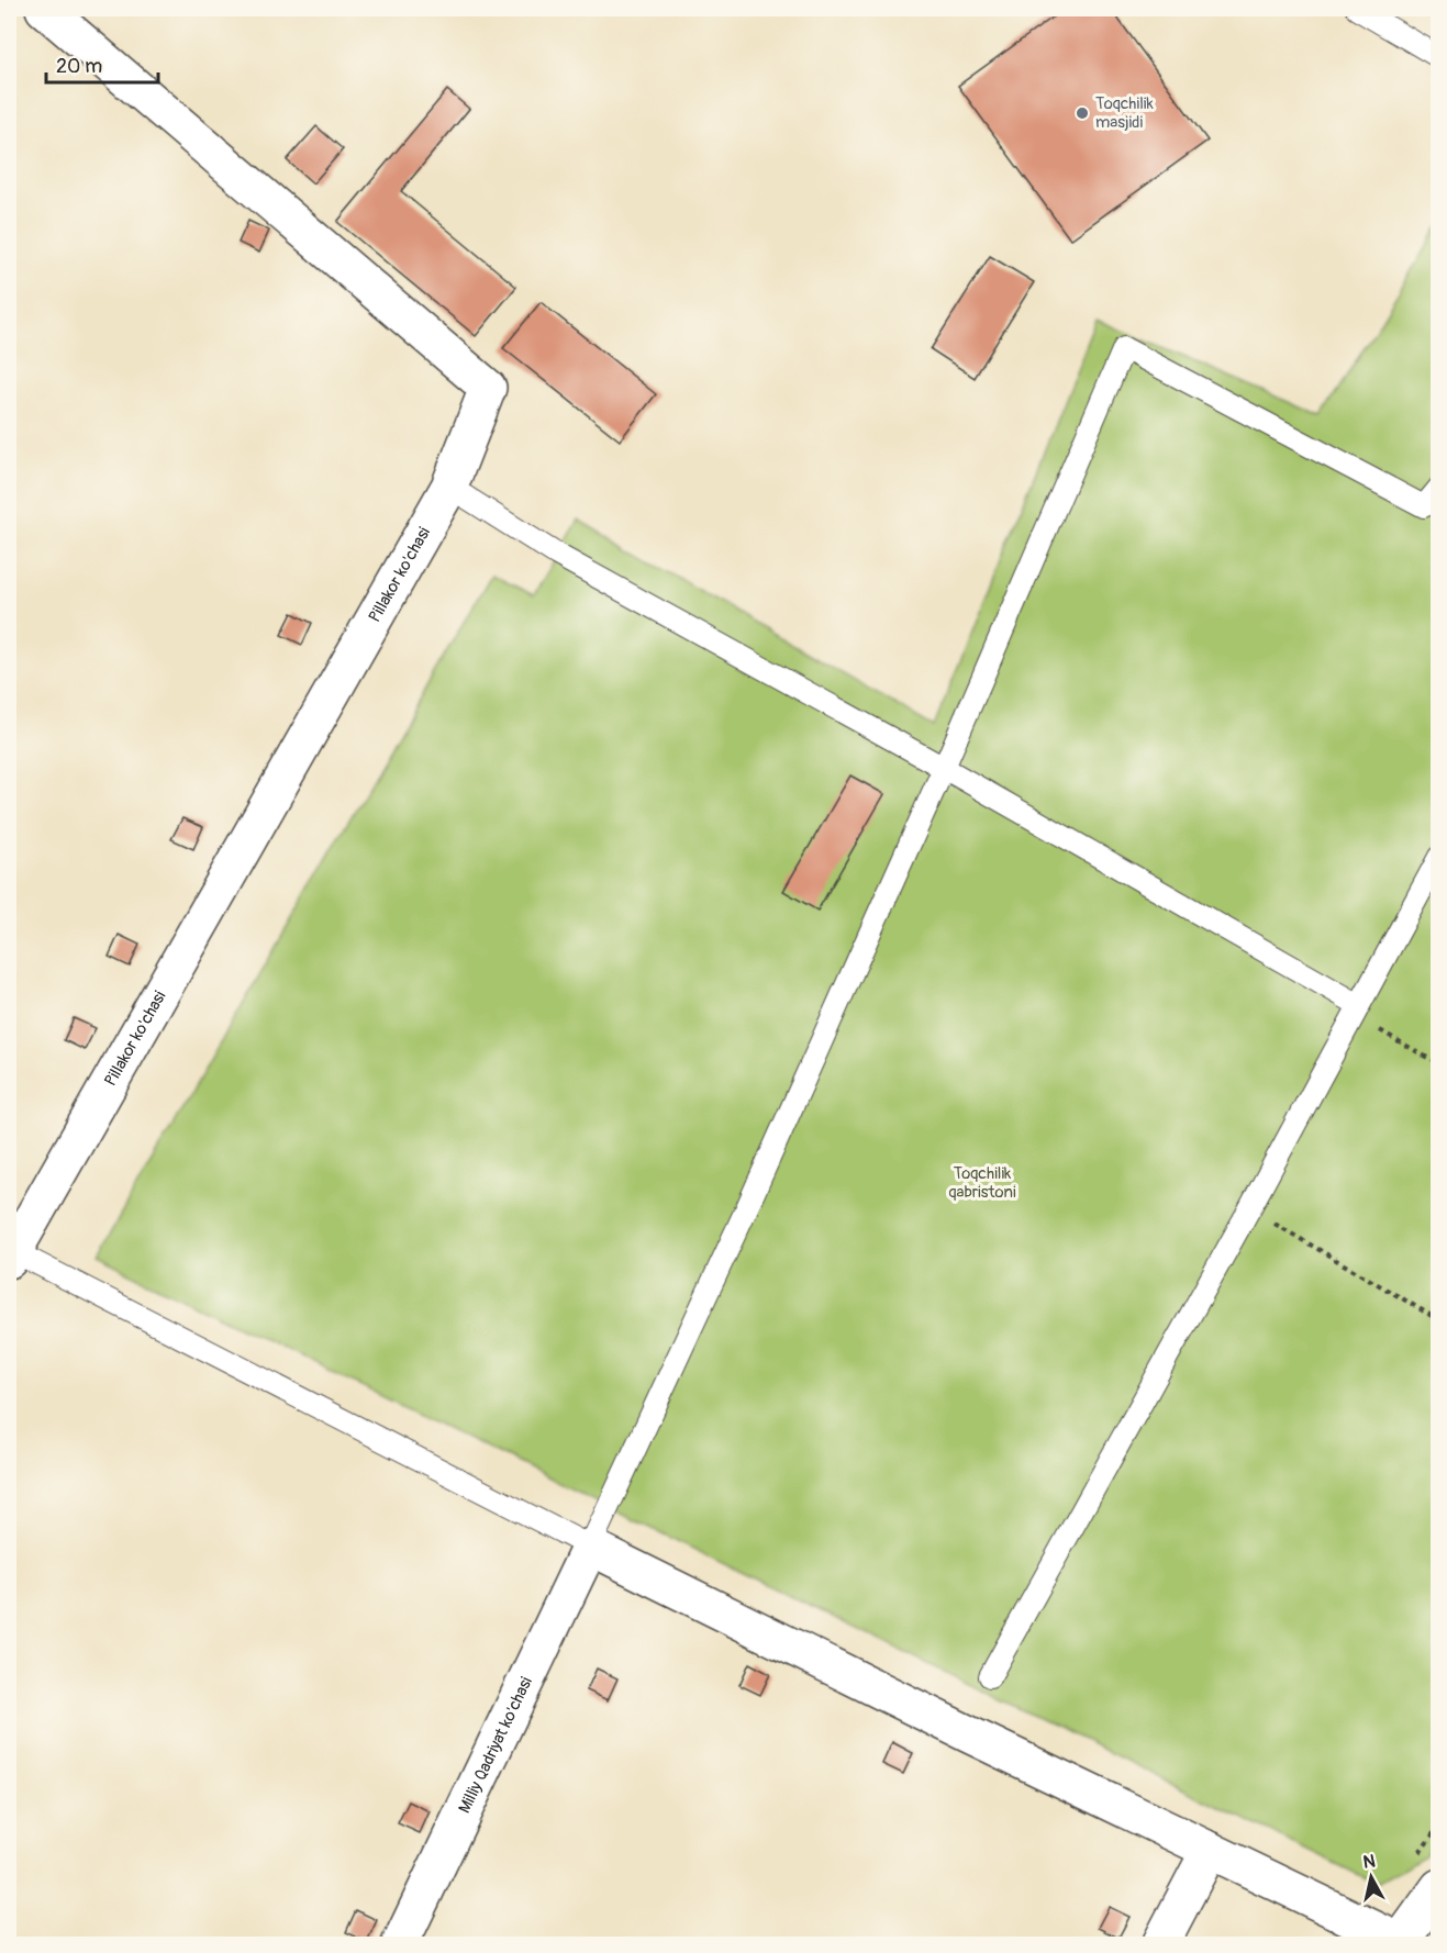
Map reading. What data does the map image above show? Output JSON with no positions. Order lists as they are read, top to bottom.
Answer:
{
  "streets": {
    "street": ["Pillakor ko'chasi", "Milliy Qadriyat ko'chasi"]
  },
  "parks": ["Toqchilik qabristoni"],
  "places": ["Toqchilik masjidi"],
  "scale_bar": "20 m",
  "north": "top"
}
